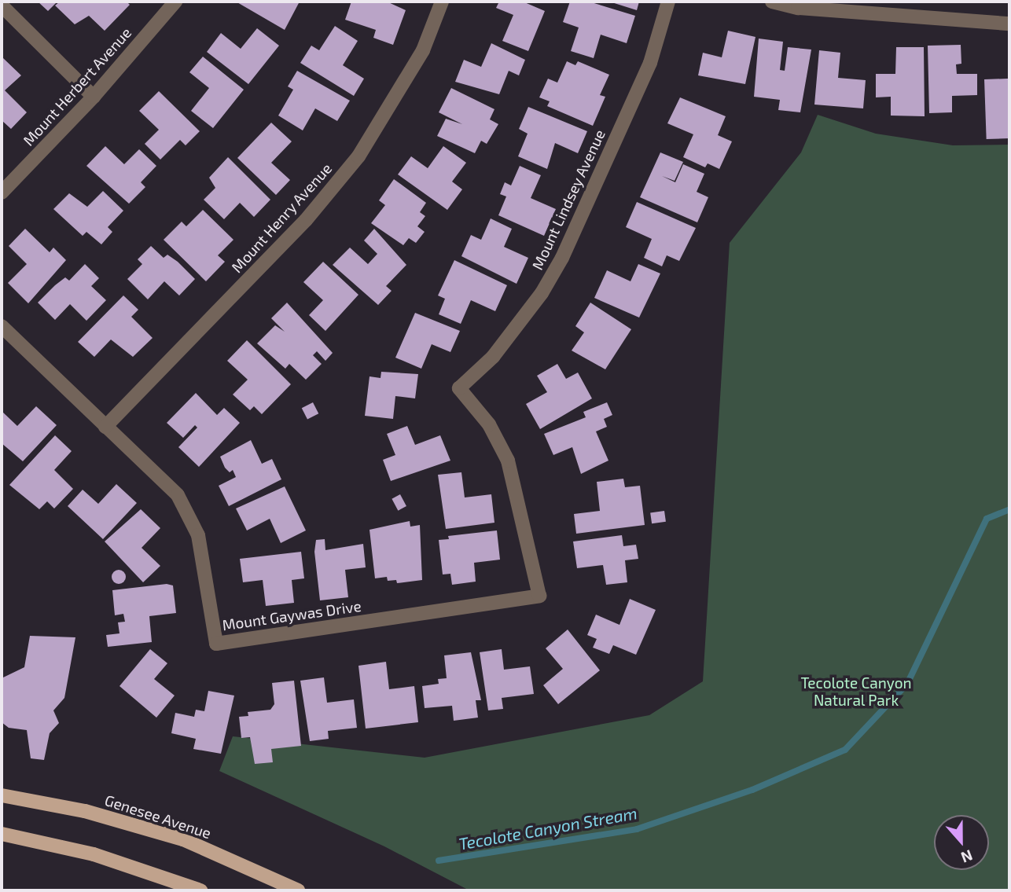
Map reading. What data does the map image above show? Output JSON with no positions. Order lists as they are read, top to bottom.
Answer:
{
  "streets": {
    "main road": ["Genesee Avenue"],
    "street": [
      "Mount Herbert Avenue",
      "Mount Lindsey Avenue",
      "Mount Henry Avenue",
      "Mount Gaywas Drive"
    ]
  },
  "crossings": [
    ["Mount Lindsey Avenue", "Mount Gaywas Drive"],
    ["Mount Henry Avenue", "Mount Gaywas Drive"]
  ],
  "water": ["Tecolote Canyon Stream"],
  "parks": ["Tecolote Canyon Natural Park"],
  "north": "bottom"
}
